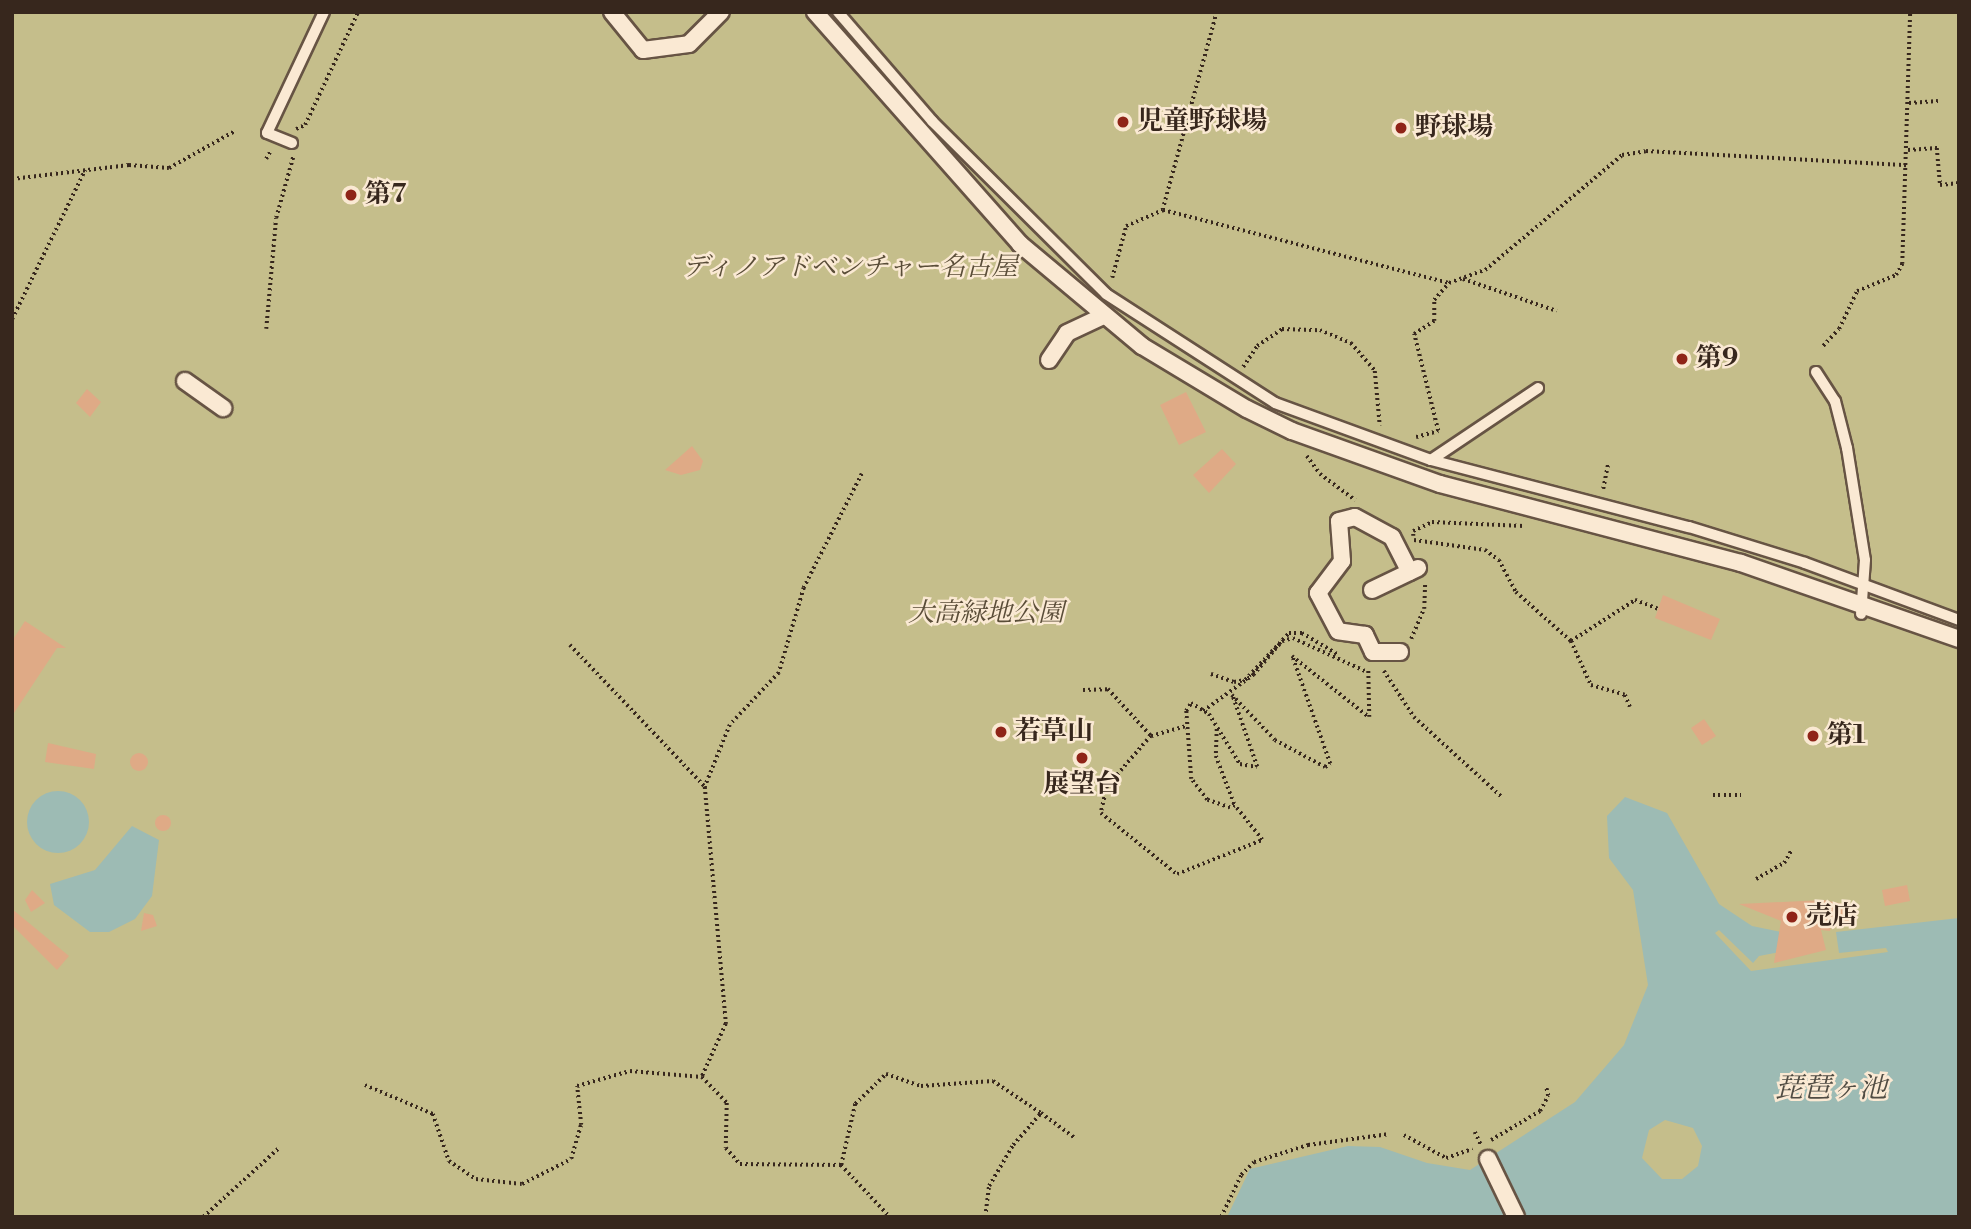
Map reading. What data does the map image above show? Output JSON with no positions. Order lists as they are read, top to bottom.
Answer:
{
  "water": ["琵琶ヶ池"],
  "parks": ["ディノアドベンチャー名古屋", "大高緑地公園"],
  "places": [
    "児童野球場",
    "野球場",
    "第7",
    "第9",
    "若草山",
    "第1",
    "展望台",
    "売店"
  ]
}
